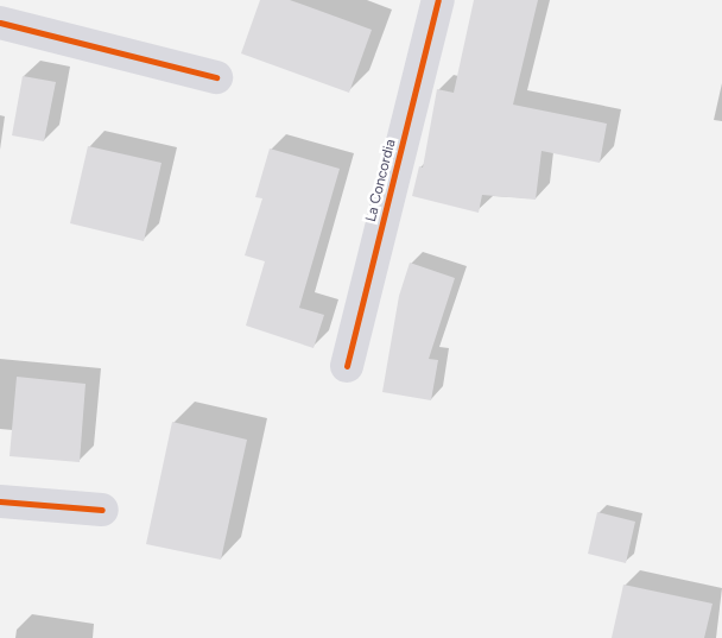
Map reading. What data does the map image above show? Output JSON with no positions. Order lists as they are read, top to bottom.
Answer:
{
  "streets": {
    "street": ["La Concordia"]
  }
}
